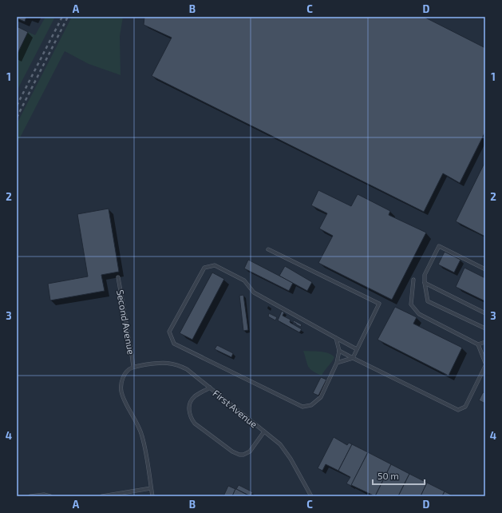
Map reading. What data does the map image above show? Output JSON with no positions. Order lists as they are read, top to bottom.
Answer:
{
  "streets": {
    "lane": ["Second Avenue", "First Avenue"]
  },
  "crossings": [
    ["Second Avenue", "First Avenue"]
  ],
  "scale_bar": "50 m",
  "grid": {
    "columns": [
      "A",
      "B",
      "C",
      "D"
    ],
    "rows": [
      "1",
      "2",
      "3",
      "4"
    ]
  }
}
